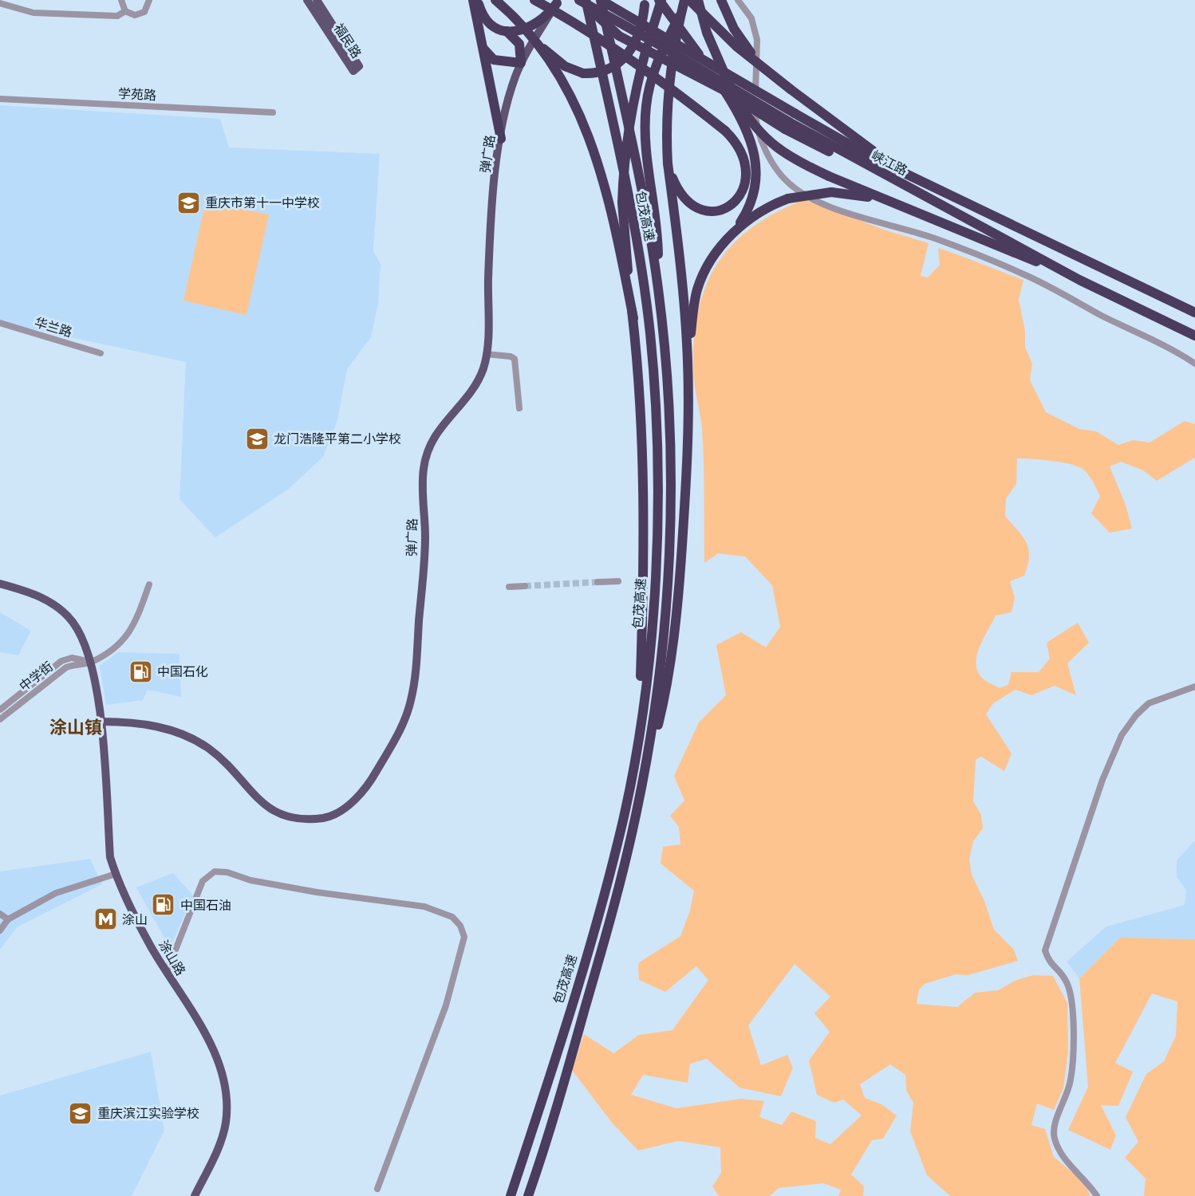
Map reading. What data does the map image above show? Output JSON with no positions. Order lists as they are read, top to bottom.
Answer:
{
  "streets": {
    "highway": ["峡江路", "包茂高速"],
    "main road": ["福民路", "弹广路", "涂山路"],
    "street": ["学苑路", "华兰路", "中学街"]
  },
  "crossings": [
    ["弹广路", "涂山路"],
    ["峡江路", "包茂高速"],
    ["中学街", "涂山路"]
  ],
  "districts": ["涂山镇"],
  "places": {
    "school or university": ["重庆市第十一中学校", "龙门浩隆平第二小学校", "重庆滨江实验学校"],
    "fuel station": ["中国石化", "中国石油"],
    "metro station": ["涂山"]
  }
}
